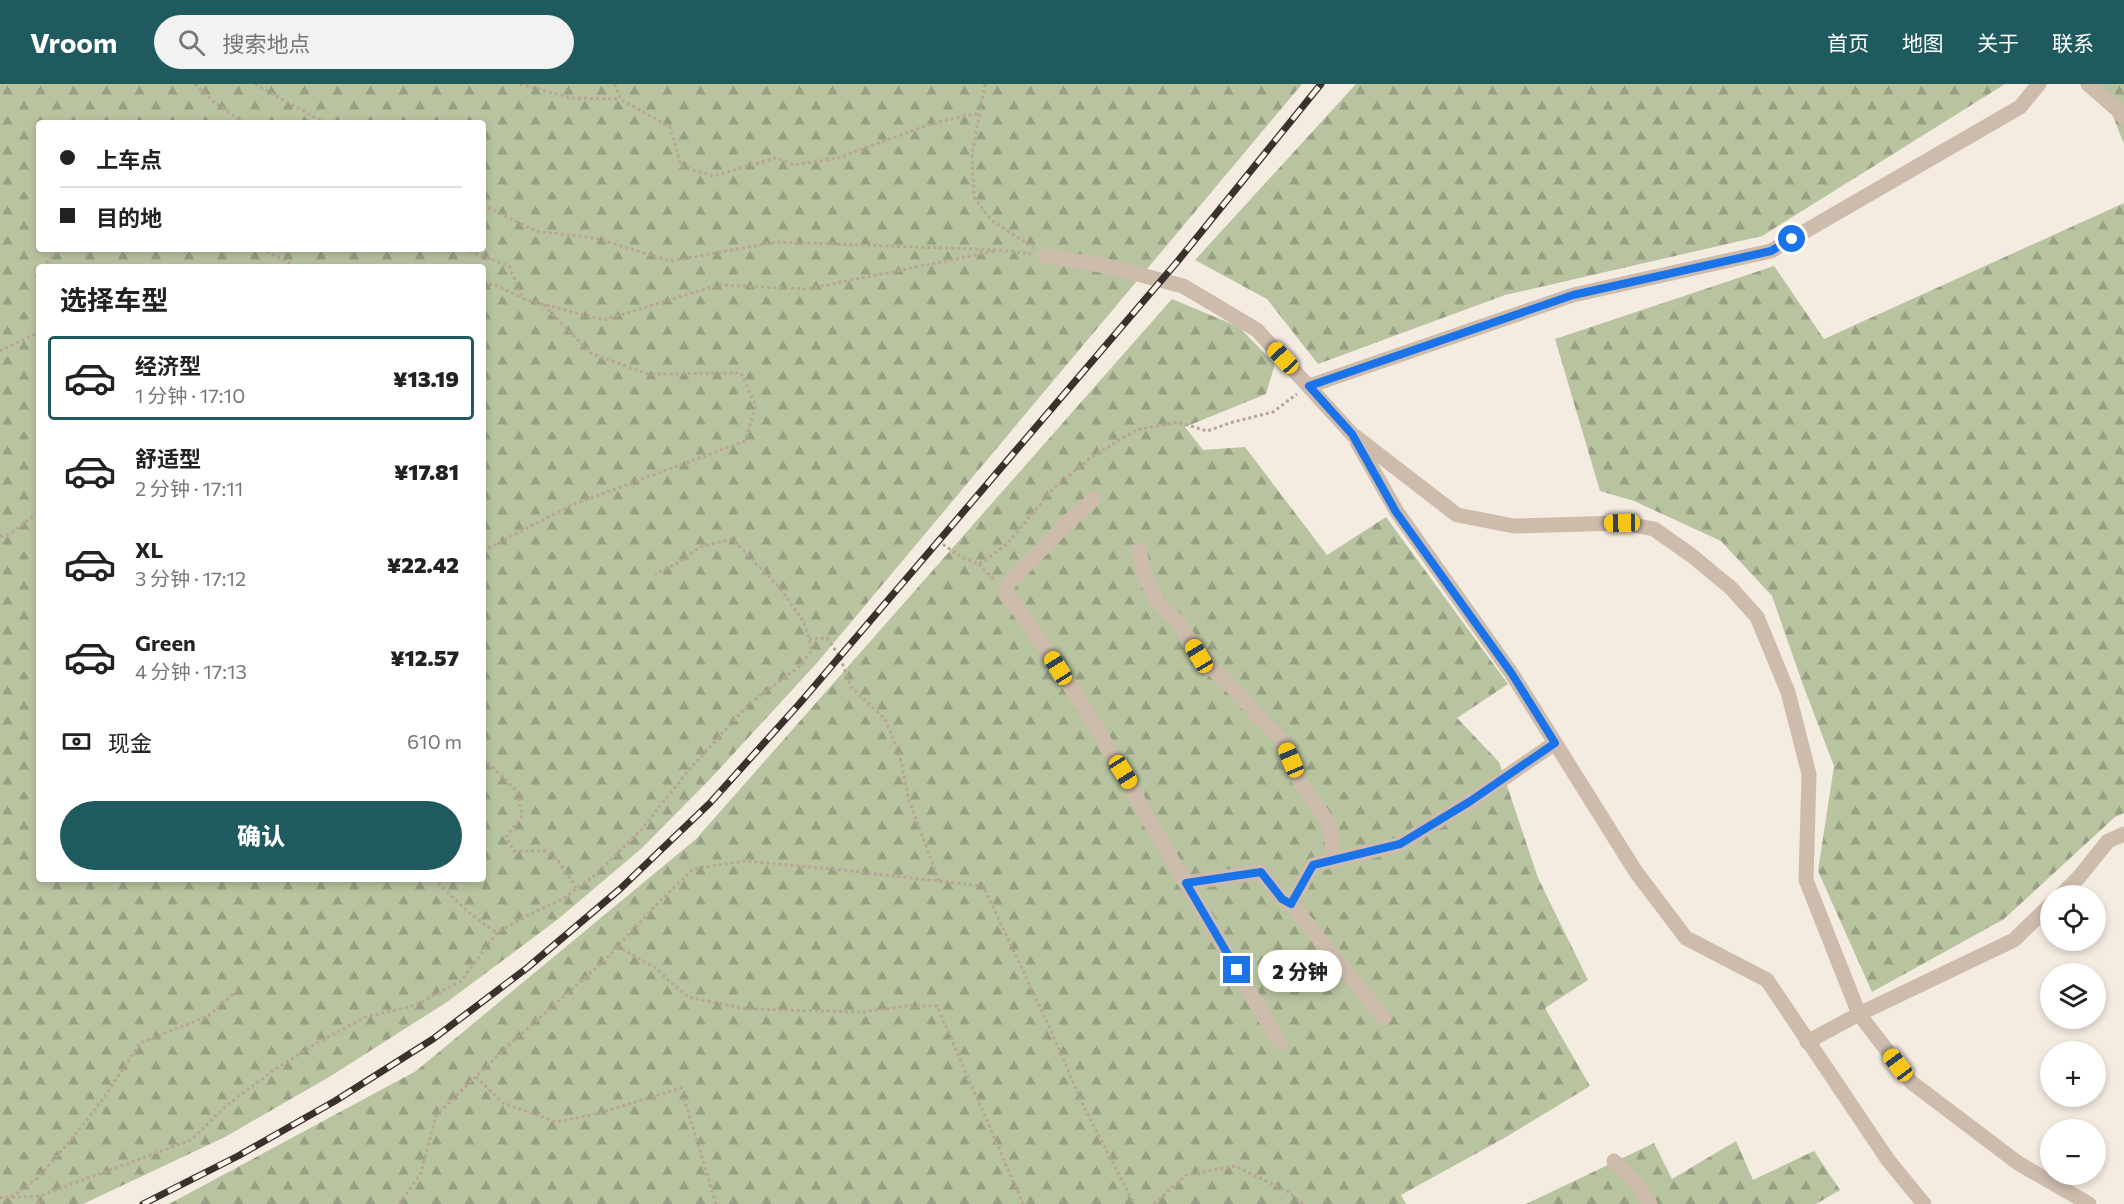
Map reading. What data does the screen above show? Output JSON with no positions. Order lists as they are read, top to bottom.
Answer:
{
  "page": {
    "header": "Vroom",
    "search": "搜索地点",
    "nav": [
      "首页",
      "地图",
      "关于",
      "联系"
    ],
    "banner": ["上车点", "目的地"],
    "heading": "选择车型",
    "list": [
      {
        "name": "经济型",
        "note": "1 分钟 · 17:10",
        "value": "¥13.19"
      },
      {
        "name": "舒适型",
        "note": "2 分钟 · 17:11",
        "value": "¥17.81"
      },
      {
        "name": "XL",
        "note": "3 分钟 · 17:12",
        "value": "¥22.42"
      },
      {
        "name": "Green",
        "note": "4 分钟 · 17:13",
        "value": "¥12.57"
      }
    ],
    "pay": ["现金", "610 m"],
    "buttons": "确认",
    "map_buttons": ["+", "−"],
    "bubble": "2 分钟"
  }
}
